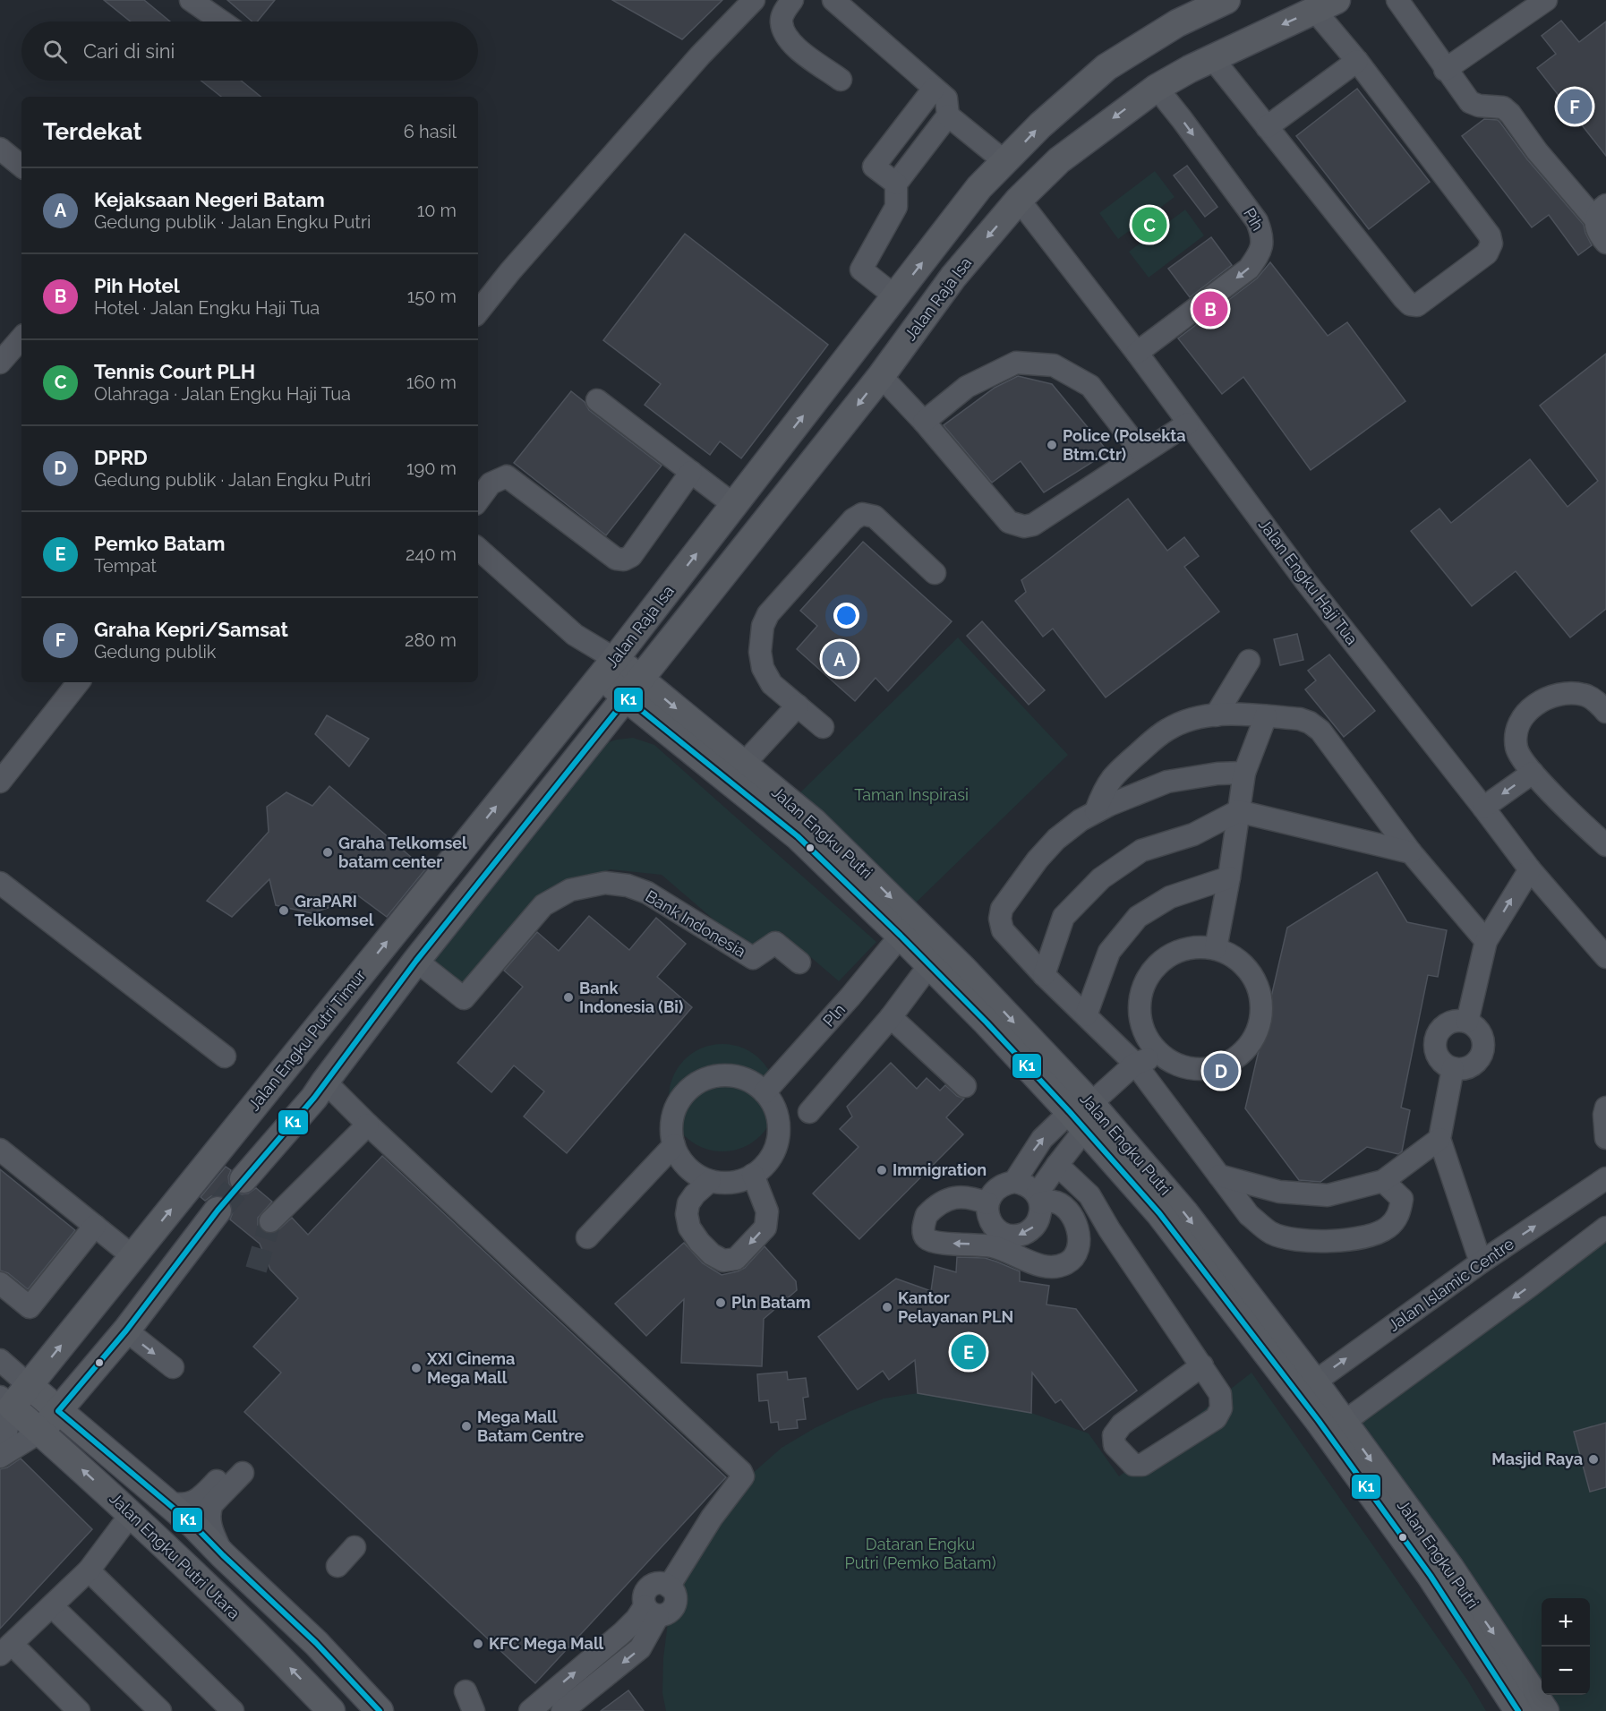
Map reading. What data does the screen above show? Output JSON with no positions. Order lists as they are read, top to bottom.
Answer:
{
  "streets": {
    "main road": [
      "Jalan Raja Isa",
      "Jalan Engku Putri",
      "Jalan Engku Putri Timur",
      "Jalan Engku Putri Utara"
    ],
    "street": [
      "Pih",
      "Jalan Engku Haji Tua",
      "Bank Indonesia",
      "Pln",
      "Jalan Islamic Centre"
    ]
  },
  "crossings": [
    ["Pih", "Jalan Raja Isa"],
    ["Pih", "Jalan Engku Haji Tua"],
    ["Jalan Raja Isa", "Jalan Engku Haji Tua"],
    ["Jalan Raja Isa", "Jalan Engku Putri"],
    ["Jalan Raja Isa", "Jalan Engku Putri Timur"],
    ["Jalan Engku Putri", "Pln"],
    ["Jalan Engku Putri", "Jalan Engku Putri Timur"],
    ["Jalan Engku Putri", "Jalan Islamic Centre"],
    ["Jalan Engku Putri Timur", "Jalan Engku Putri Utara"]
  ],
  "parks": ["Taman Inspirasi", "Dataran Engku Putri (Pemko Batam)"],
  "places": [
    "Police (Polsekta Btm.Ctr)",
    "Graha Telkomsel batam center",
    "GraPARI Telkomsel",
    "Bank Indonesia (Bi)",
    "Immigration",
    "Pln Batam",
    "Kantor Pelayanan PLN",
    "XXI Cinema Mega Mall",
    "Mega Mall Batam Centre",
    "Masjid Raya",
    "KFC Mega Mall"
  ],
  "lines": ["transit line K1"],
  "page": {
    "search": "Cari di sini",
    "pins": [
      "F",
      "C",
      "B",
      "A",
      "D",
      "E"
    ],
    "heading": ["Terdekat", "6 hasil"],
    "list": [
      {
        "mark": "A",
        "name": "Kejaksaan Negeri Batam",
        "note": "Gedung publik · Jalan Engku Putri",
        "value": "10 m"
      },
      {
        "mark": "B",
        "name": "Pih Hotel",
        "note": "Hotel · Jalan Engku Haji Tua",
        "value": "150 m"
      },
      {
        "mark": "C",
        "name": "Tennis Court PLH",
        "note": "Olahraga · Jalan Engku Haji Tua",
        "value": "160 m"
      },
      {
        "mark": "D",
        "name": "DPRD",
        "note": "Gedung publik · Jalan Engku Putri",
        "value": "190 m"
      },
      {
        "mark": "E",
        "name": "Pemko Batam",
        "note": "Tempat",
        "value": "240 m"
      },
      {
        "mark": "F",
        "name": "Graha Kepri/Samsat",
        "note": "Gedung publik",
        "value": "280 m"
      }
    ],
    "map_buttons": ["+", "−"]
  }
}
